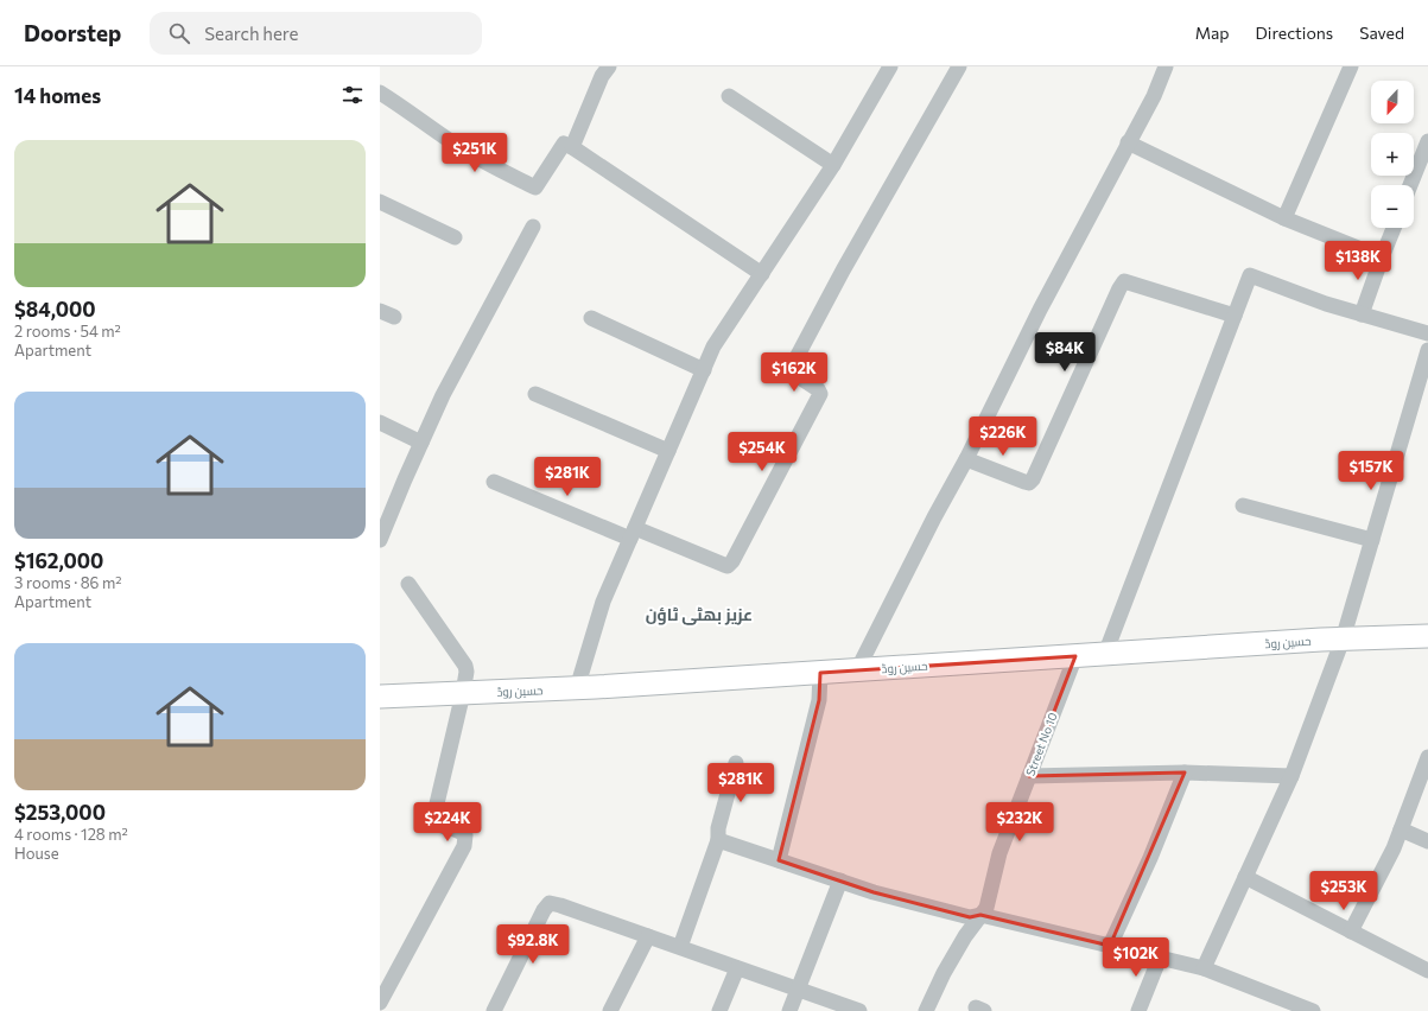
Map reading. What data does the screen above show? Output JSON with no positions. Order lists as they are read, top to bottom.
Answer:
{
  "streets": {
    "street": ["حسین روڈ", "Street No 10"]
  },
  "crossings": [
    ["حسین روڈ", "Street No 10"]
  ],
  "districts": ["عزیز بھٹی ٹاؤن"],
  "north": "bottom",
  "page": {
    "header": "Doorstep",
    "search": "Search here",
    "nav": ["Map", "Directions", "Saved"],
    "heading": "14 homes",
    "map_buttons": ["+", "−"],
    "list": [
      {
        "name": "$84,000",
        "note": "2 rooms · 54 m² · Apartment"
      },
      {
        "name": "$162,000",
        "note": "3 rooms · 86 m² · Apartment"
      },
      {
        "name": "$253,000",
        "note": "4 rooms · 128 m² · House"
      }
    ],
    "price": [
      "$251K",
      "$138K",
      "$84K",
      "$162K",
      "$226K",
      "$254K",
      "$157K",
      "$281K",
      "$281K",
      "$224K",
      "$232K",
      "$253K",
      "$92.8K",
      "$102K"
    ]
  }
}
